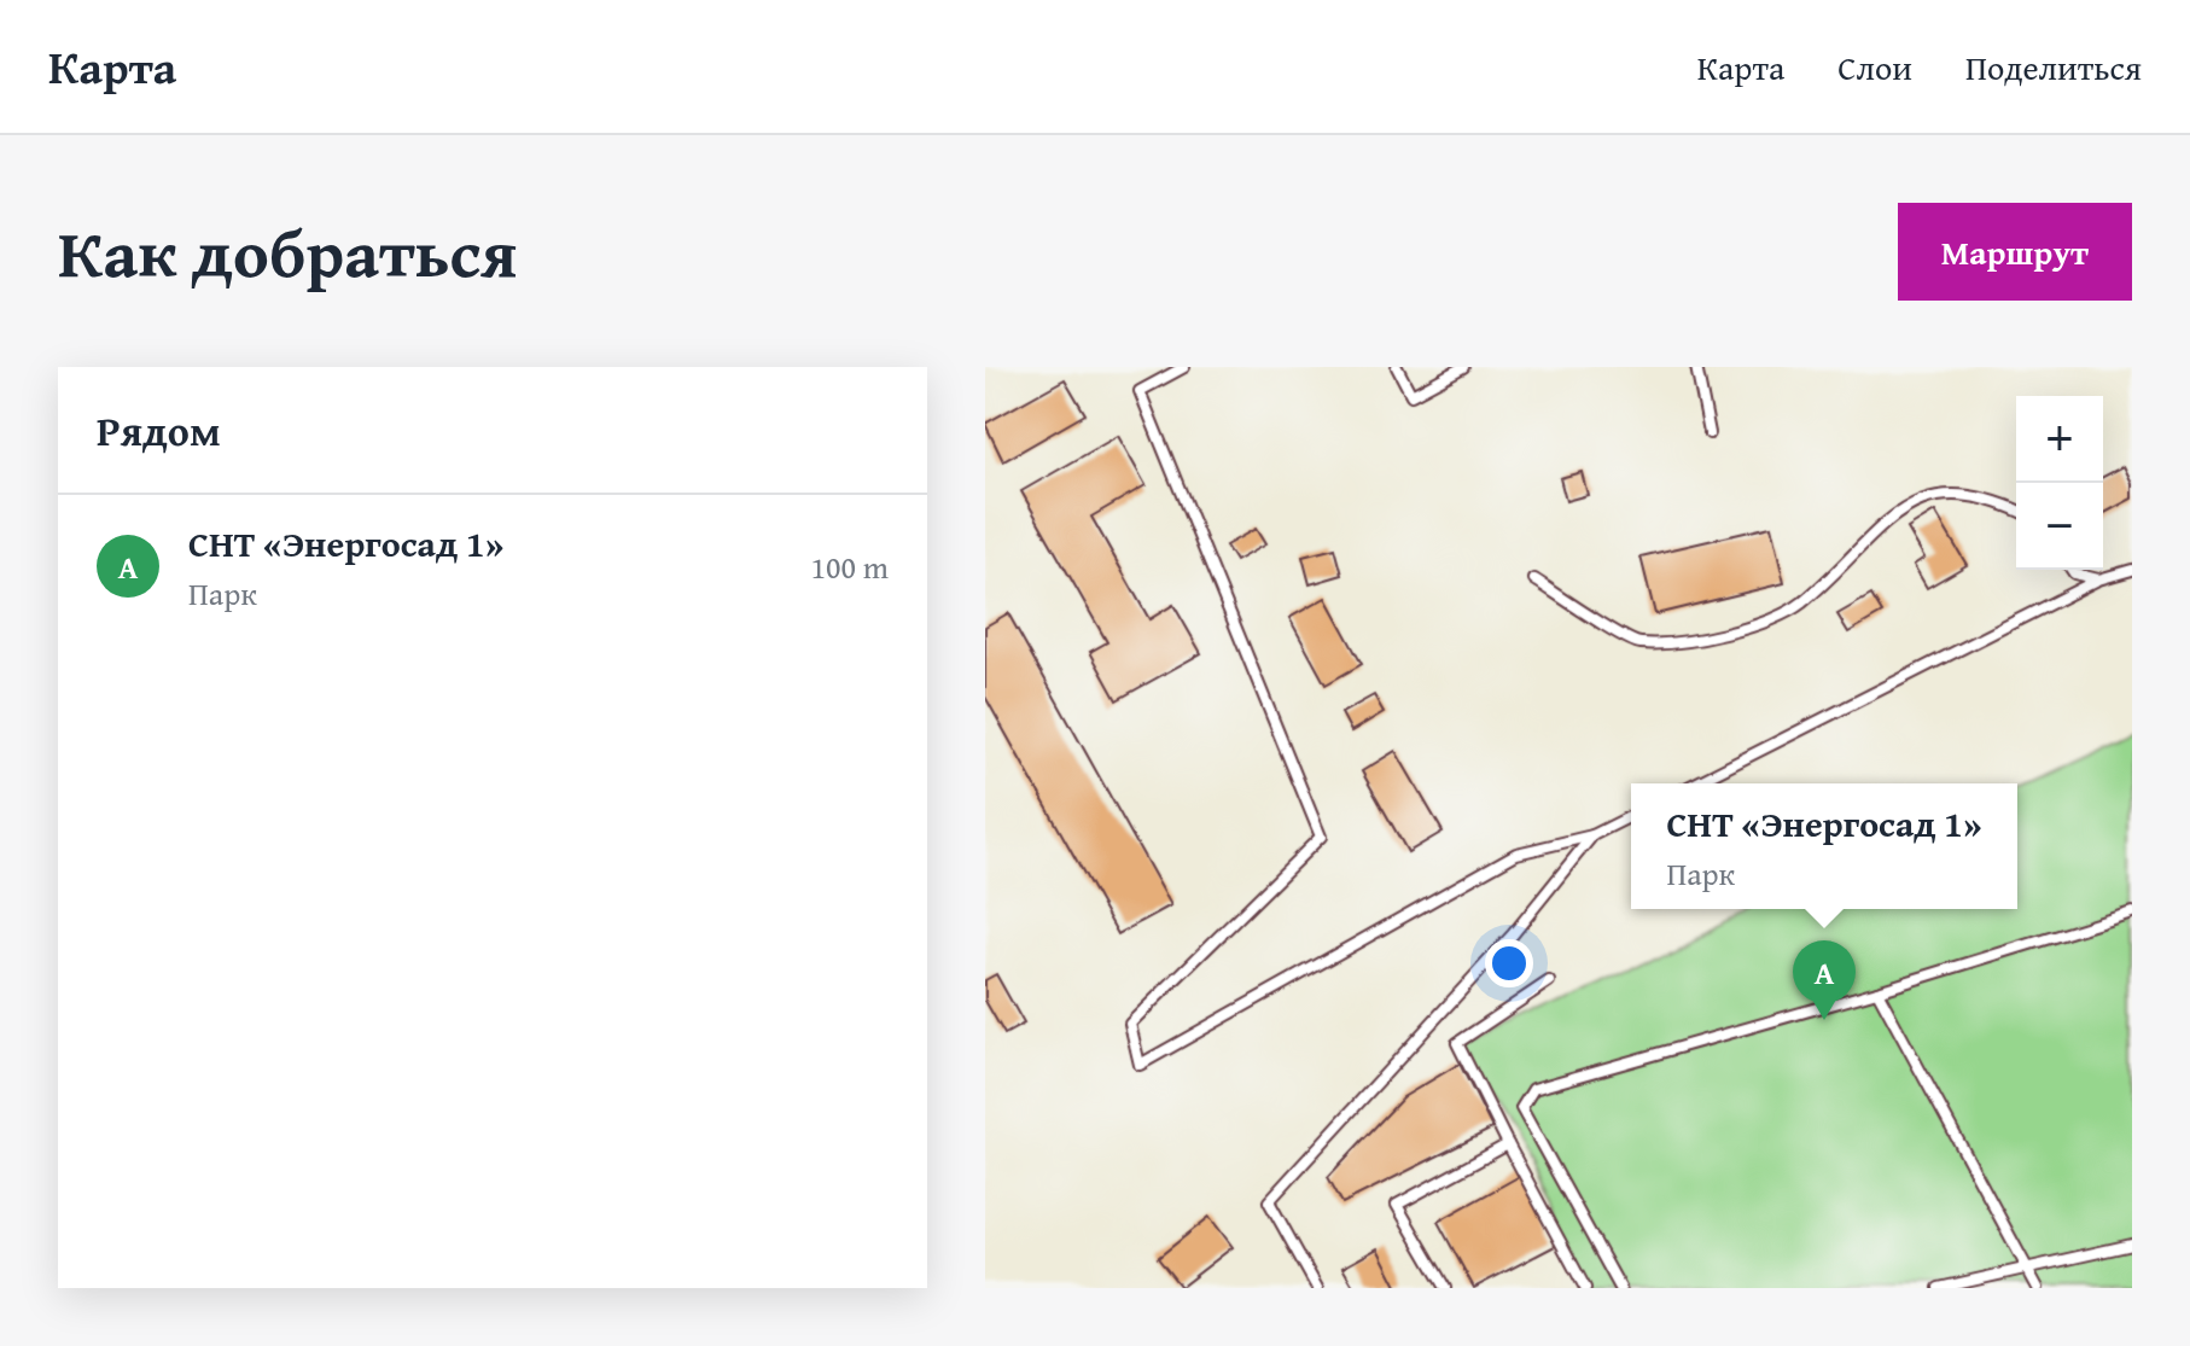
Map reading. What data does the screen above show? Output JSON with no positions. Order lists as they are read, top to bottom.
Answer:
{
  "page": {
    "header": "Карта",
    "nav": ["Карта", "Слои", "Поделиться"],
    "title": "Как добраться",
    "buttons": "Маршрут",
    "heading": "Рядом",
    "map_buttons": ["+", "−"],
    "list": [
      {
        "mark": "A",
        "name": "СНТ «Энергосад 1»",
        "note": "Парк",
        "value": "100 m"
      }
    ],
    "popup": ["СНТ «Энергосад 1»", "Парк"],
    "pins": "A"
  }
}
